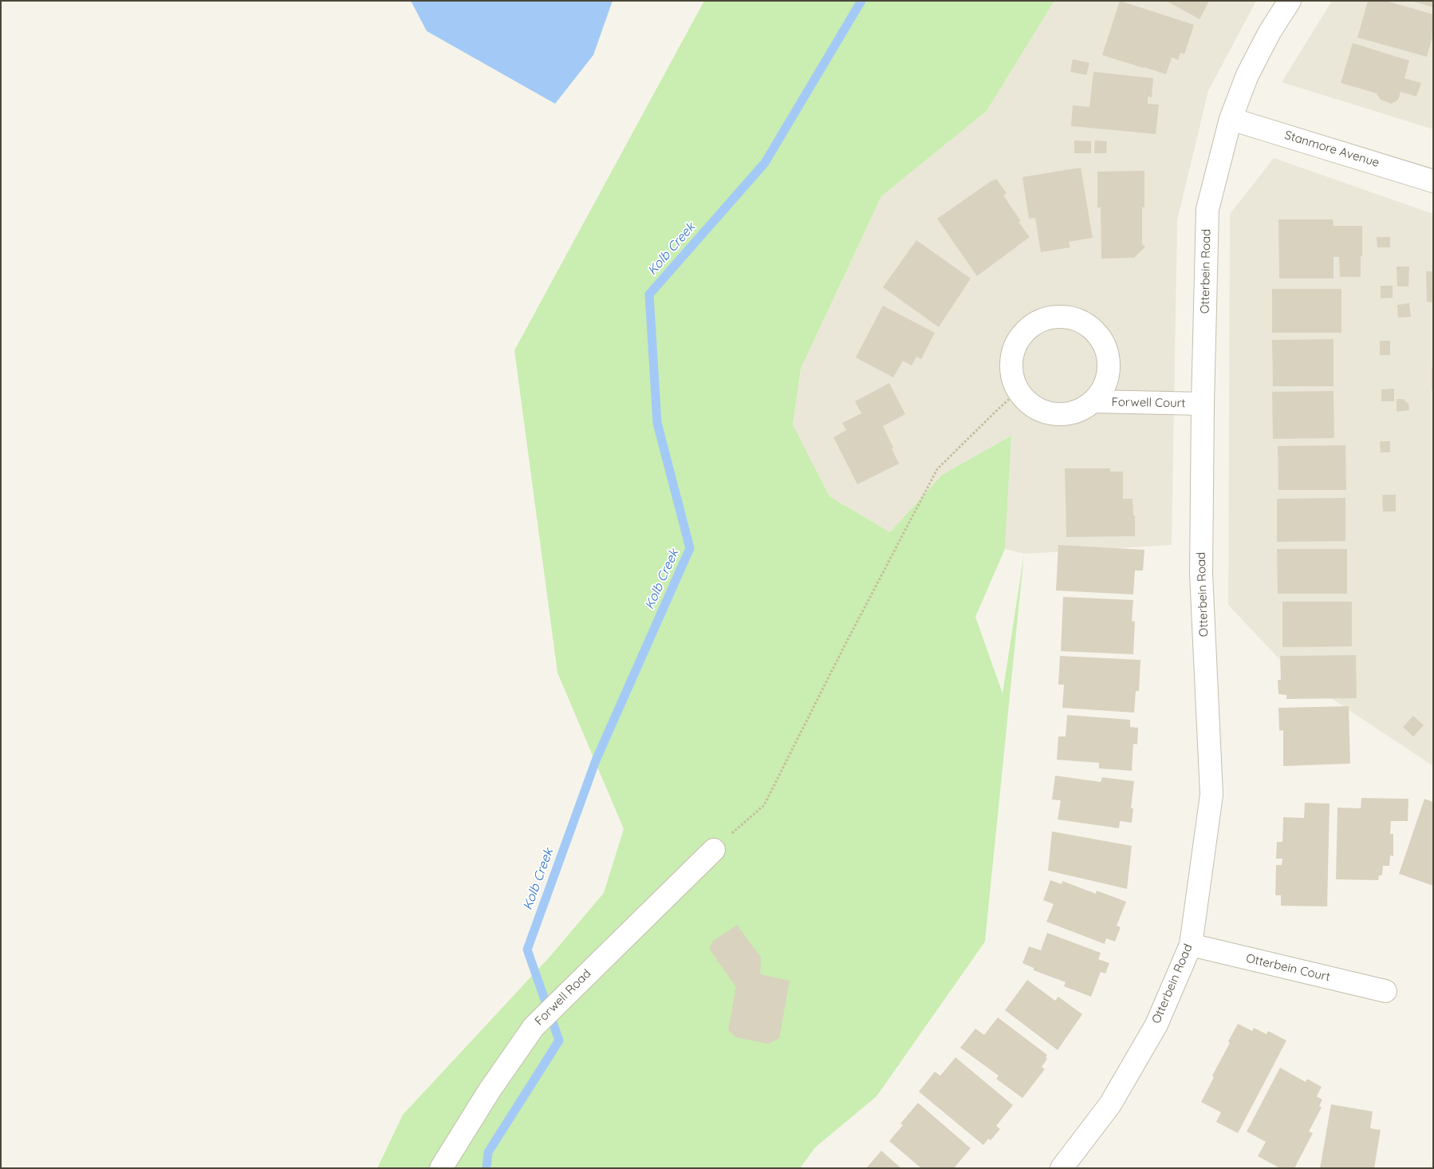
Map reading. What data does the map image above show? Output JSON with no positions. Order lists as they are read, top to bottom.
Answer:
{
  "streets": {
    "street": [
      "Stanmore Avenue",
      "Otterbein Road",
      "Forwell Court",
      "Otterbein Court",
      "Forwell Road"
    ]
  },
  "crossings": [
    ["Stanmore Avenue", "Otterbein Road"],
    ["Otterbein Road", "Forwell Court"],
    ["Otterbein Road", "Otterbein Court"]
  ],
  "water": ["Kolb Creek"]
}
